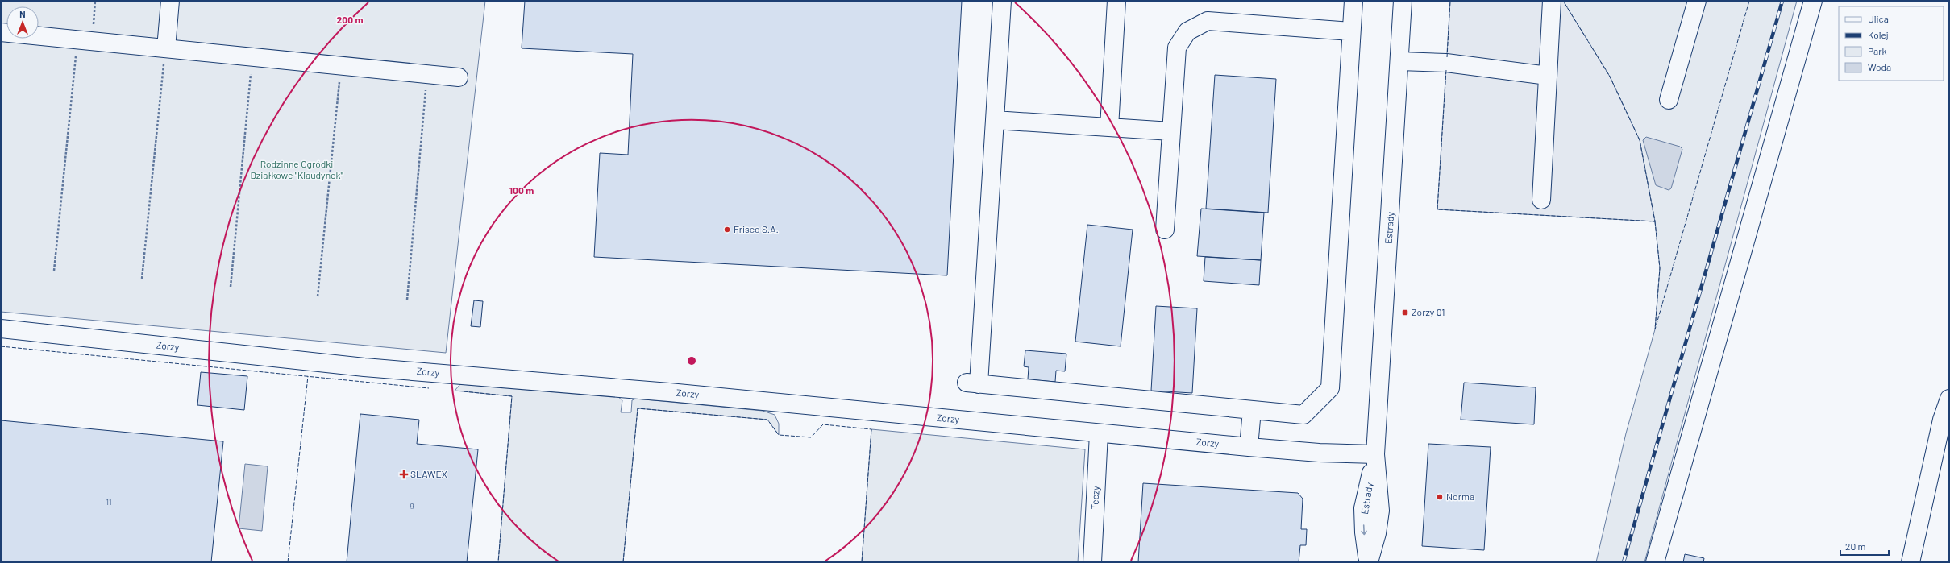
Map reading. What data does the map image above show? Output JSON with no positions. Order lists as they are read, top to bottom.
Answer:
{
  "streets": {
    "street": ["Estrady", "Zorzy", "Tęczy"]
  },
  "crossings": [
    ["Estrady", "Zorzy"],
    ["Zorzy", "Tęczy"]
  ],
  "parks": ["Rodzinne Ogródki Działkowe \"Klaudynek\""],
  "places": {
    "other": ["Frisco S.A.", "Norma"],
    "transit": ["Zorzy 01"],
    "health": ["SLAWEX"]
  },
  "house_numbers": ["11", "9"],
  "legend": [
    "Ulica",
    "Kolej",
    "Park",
    "Woda"
  ],
  "scale_bar": "20 m",
  "north": "top",
  "rings": ["200 m", "100 m"]
}
